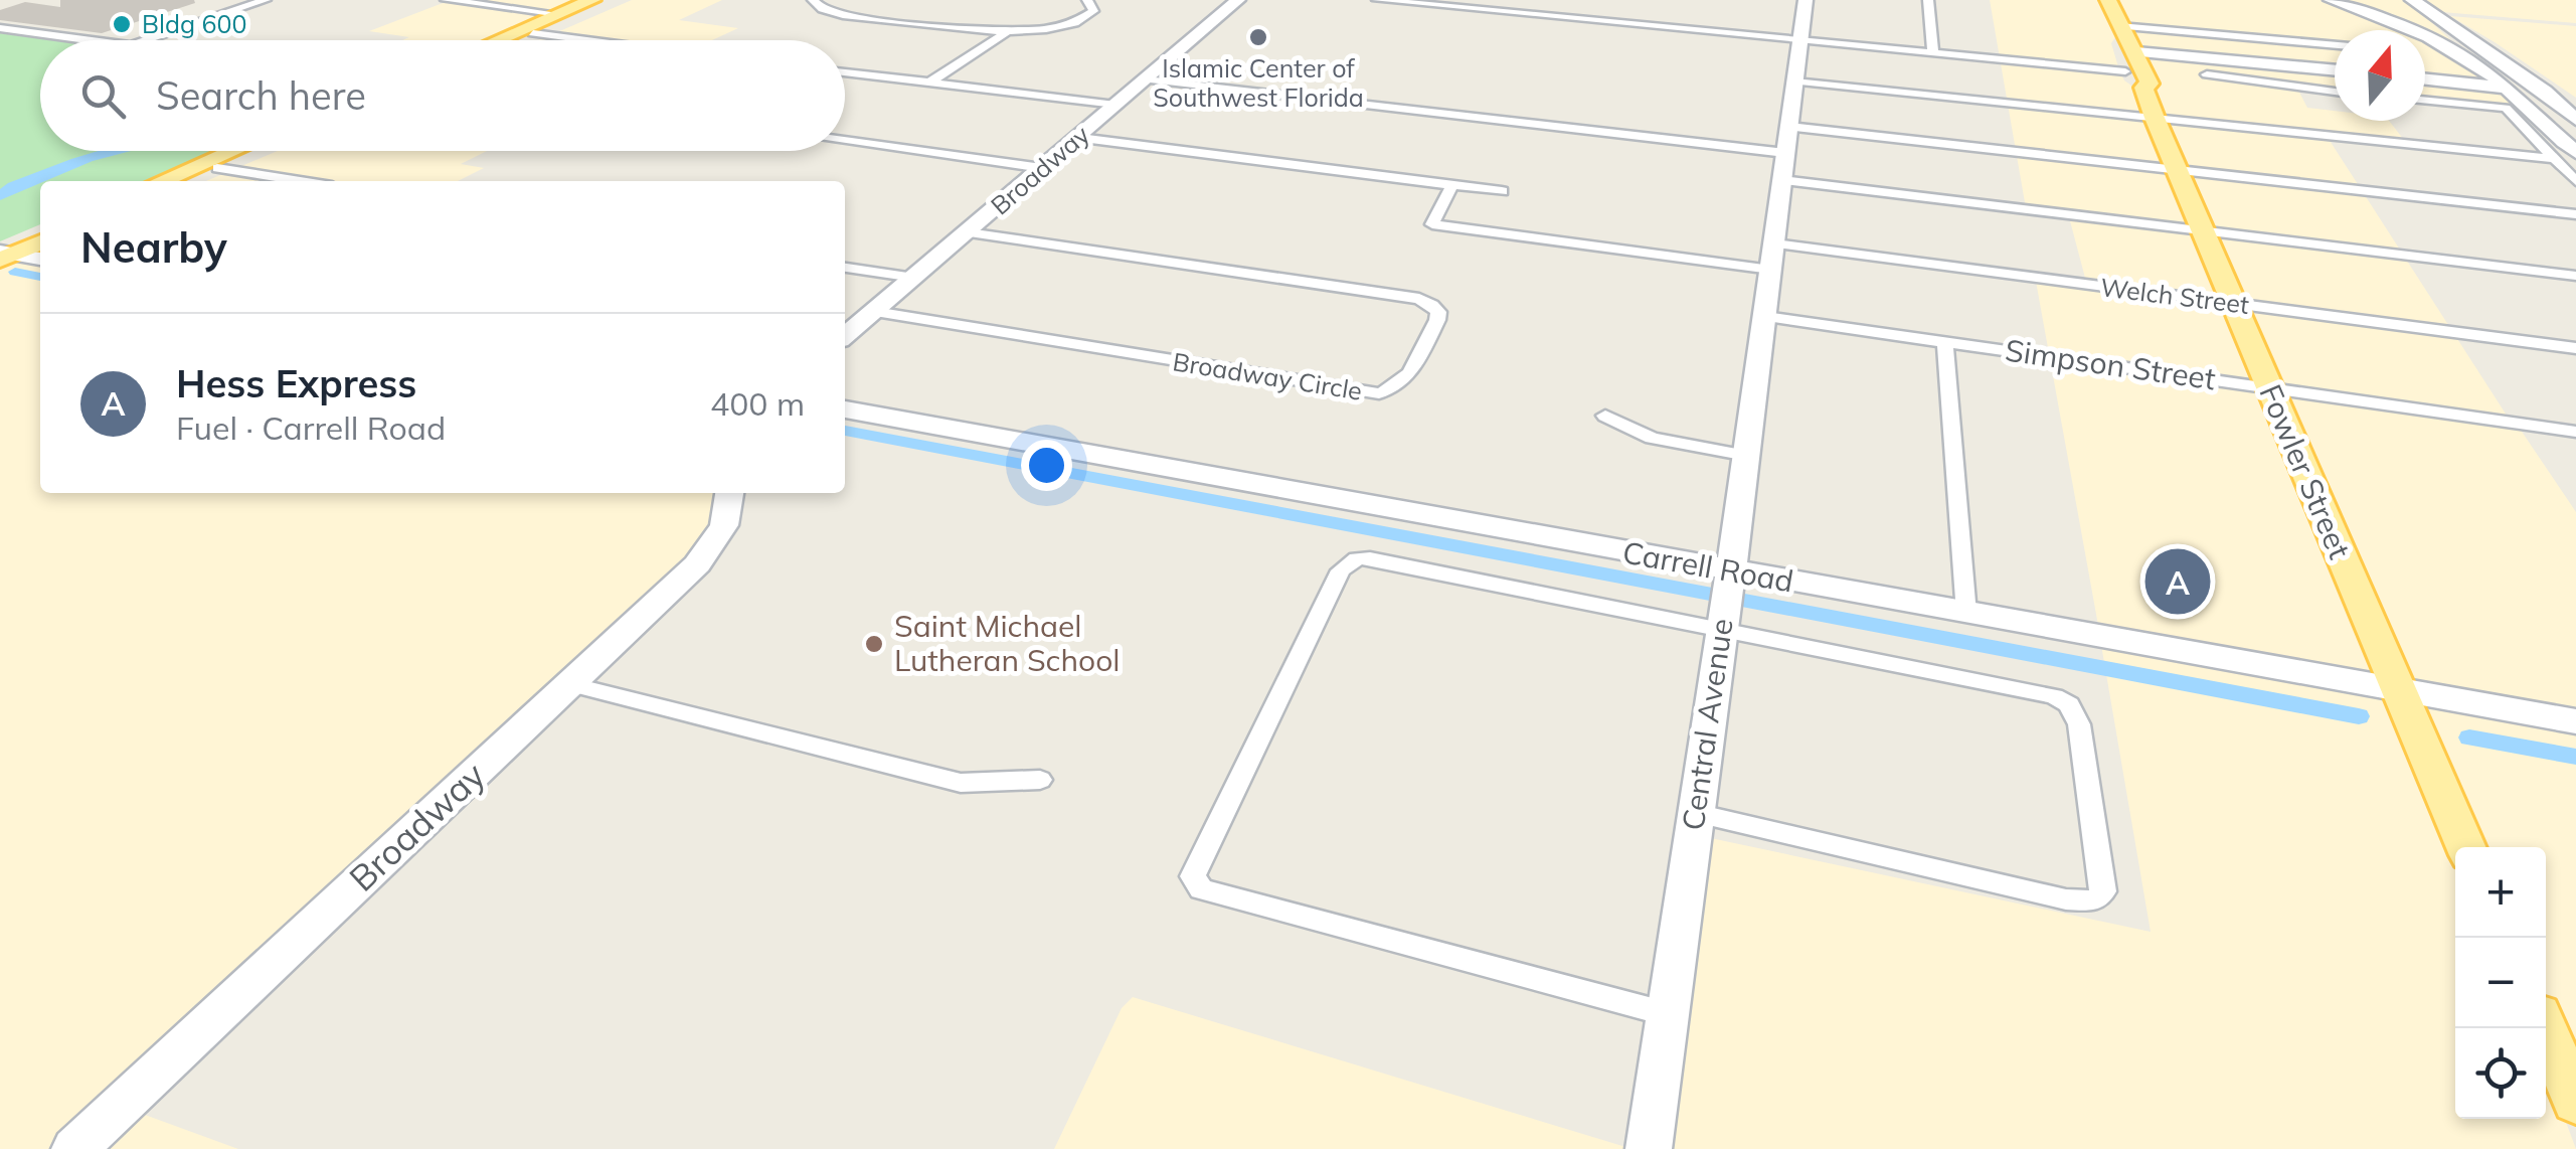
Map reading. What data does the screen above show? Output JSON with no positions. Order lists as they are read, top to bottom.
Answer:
{
  "streets": {
    "main road": ["Fowler Street"],
    "street": [
      "Broadway",
      "Welch Street",
      "Simpson Street",
      "Broadway Circle",
      "Carrell Road",
      "Central Avenue"
    ]
  },
  "crossings": [
    ["Broadway", "Broadway Circle"],
    ["Welch Street", "Fowler Street"],
    ["Welch Street", "Central Avenue"],
    ["Simpson Street", "Fowler Street"],
    ["Simpson Street", "Central Avenue"],
    ["Fowler Street", "Carrell Road"],
    ["Carrell Road", "Central Avenue"]
  ],
  "places": ["Bldg 600", "Islamic Center of Southwest Florida", "Saint Michael Lutheran School"],
  "north": "top",
  "page": {
    "search": "Search here",
    "heading": "Nearby",
    "list": [
      {
        "mark": "A",
        "name": "Hess Express",
        "note": "Fuel · Carrell Road",
        "value": "400 m"
      }
    ],
    "pins": "A",
    "map_buttons": ["+", "−"]
  }
}
